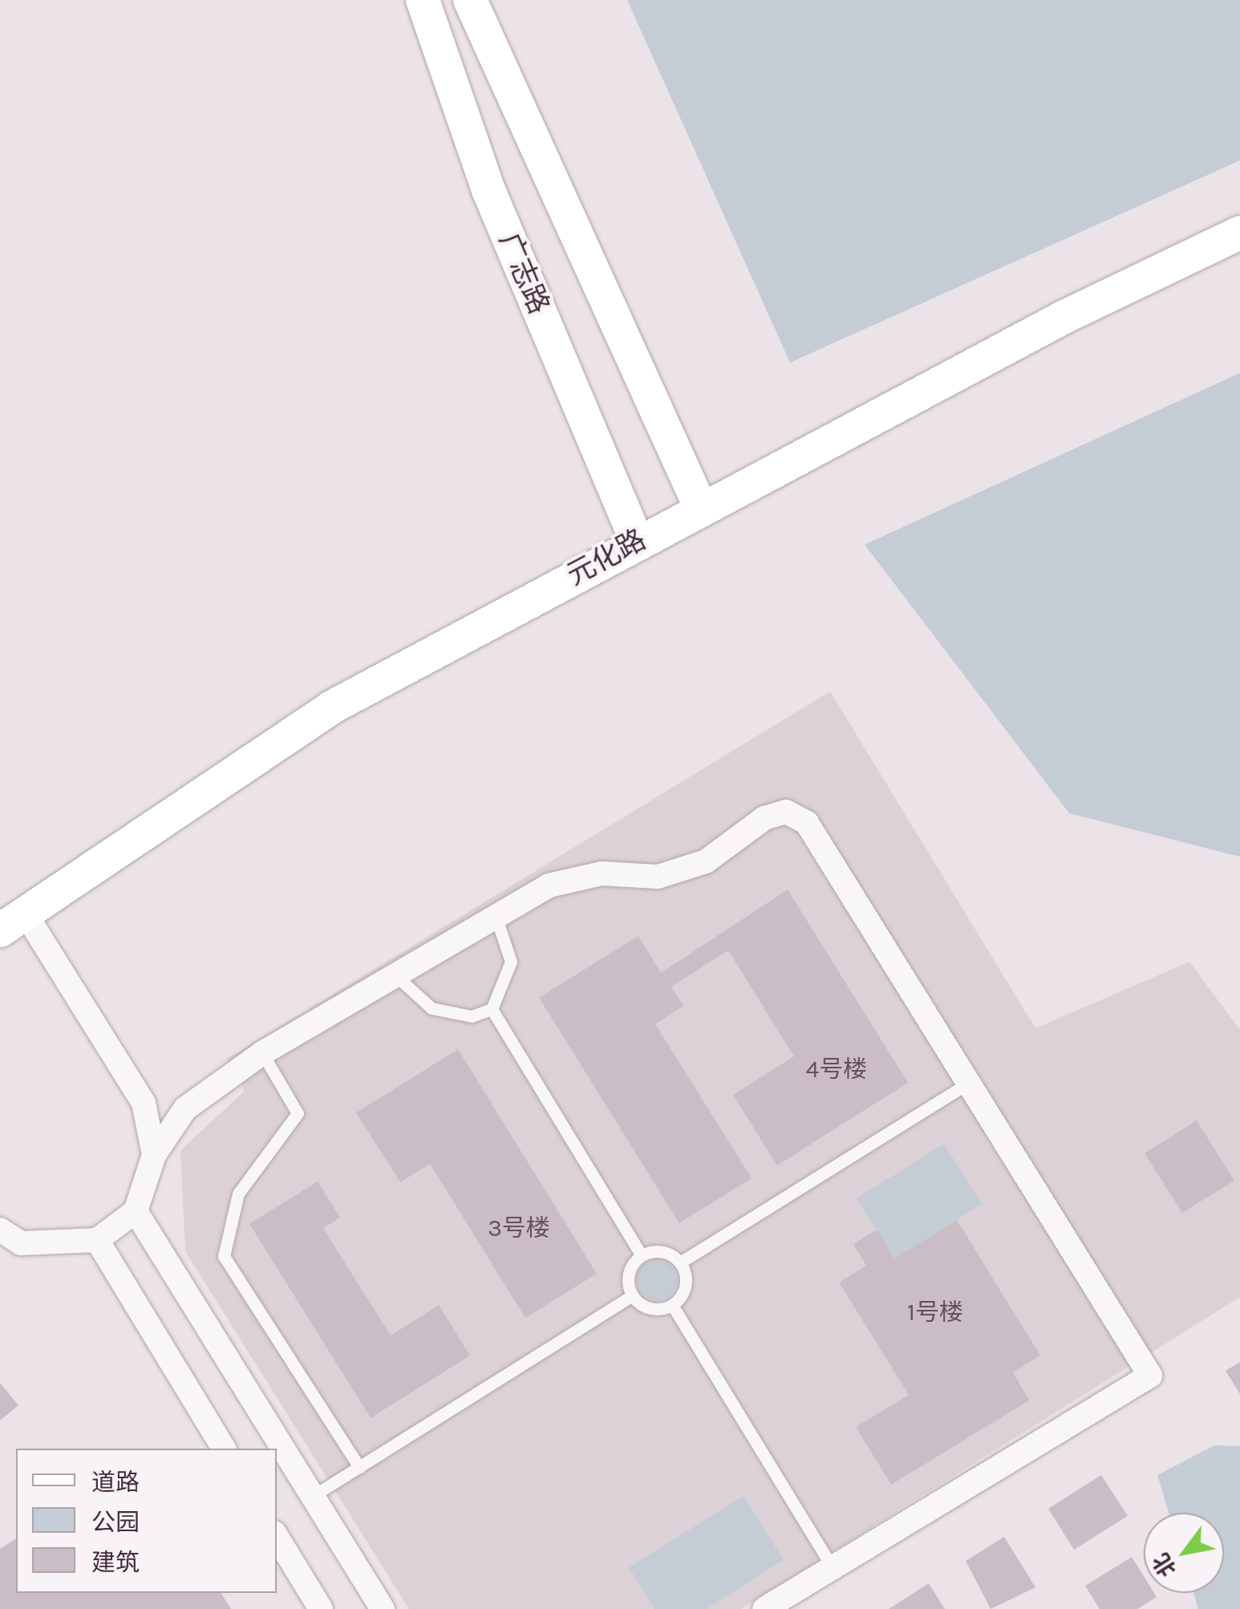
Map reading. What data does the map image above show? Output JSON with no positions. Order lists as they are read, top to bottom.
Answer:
{
  "streets": {
    "street": ["广志路", "元化路"]
  },
  "crossings": [
    ["广志路", "元化路"]
  ],
  "house_numbers": ["4号楼", "3号楼", "1号楼"],
  "legend": ["道路", "公园", "建筑"],
  "north": "bottom left"
}
